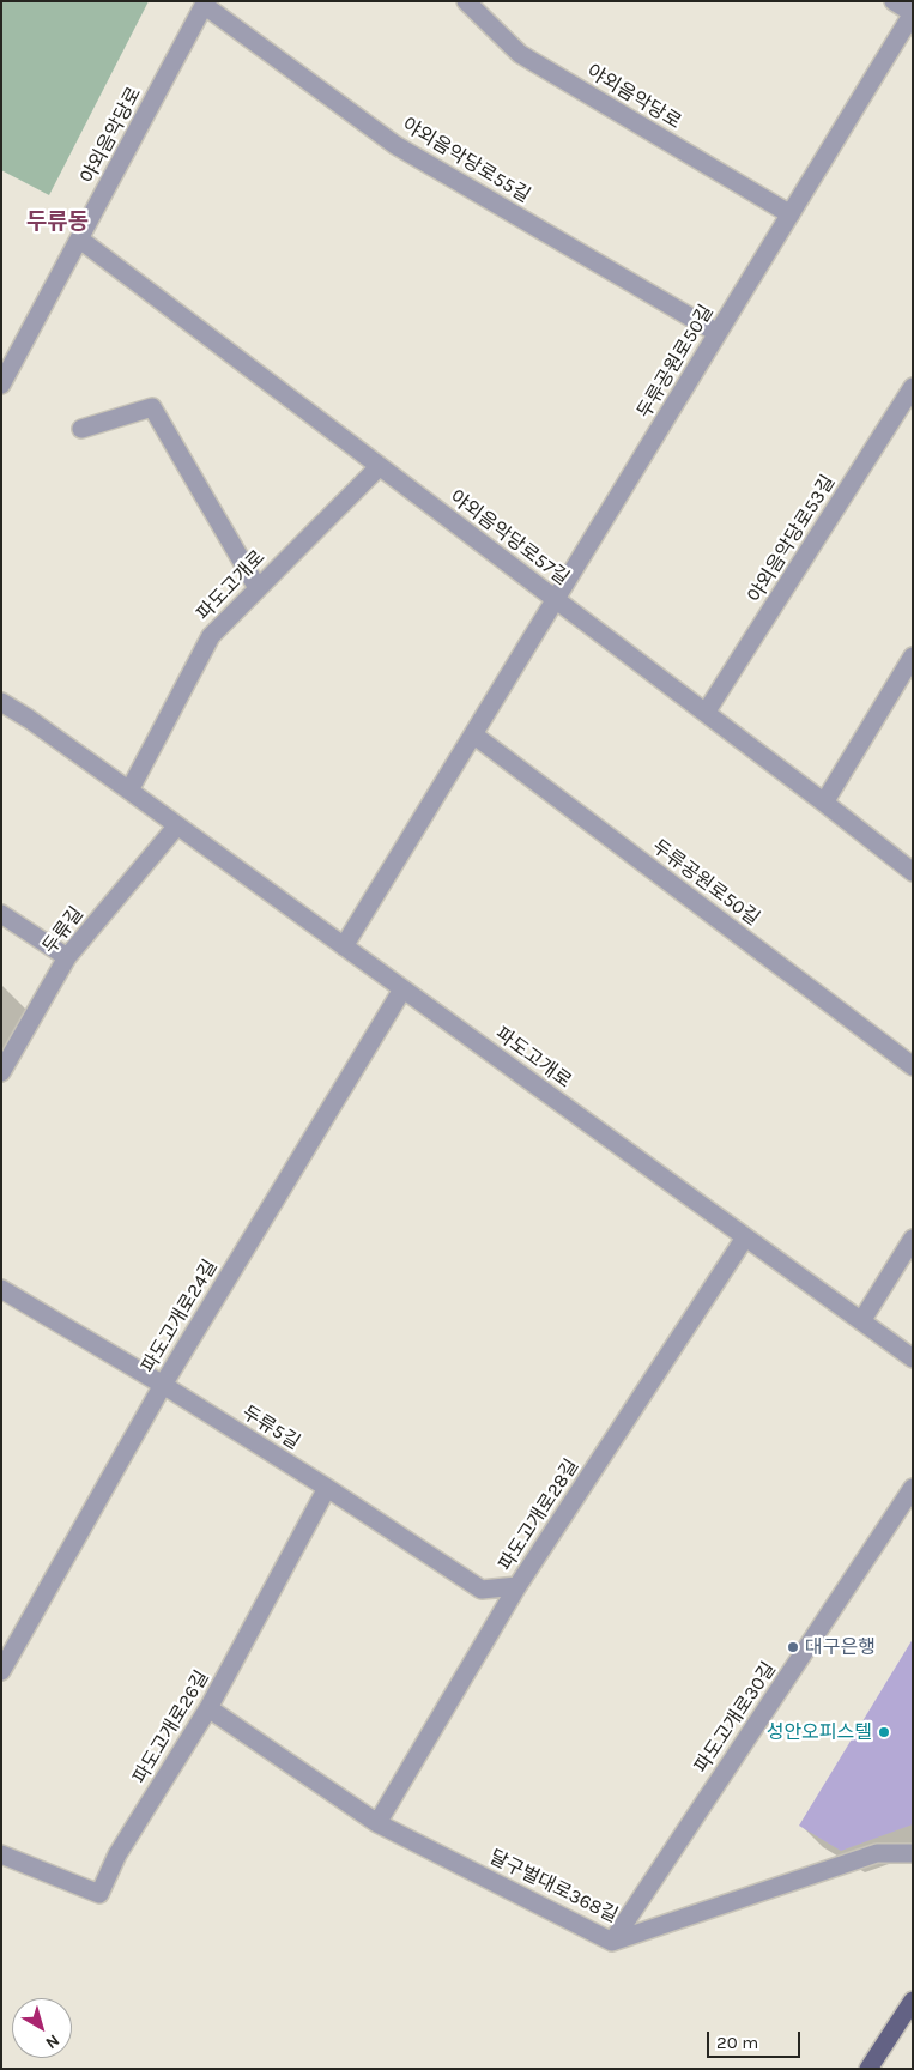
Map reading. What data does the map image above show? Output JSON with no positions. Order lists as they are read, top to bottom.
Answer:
{
  "streets": {
    "street": [
      "야외음악당로",
      "야외음악당로55길",
      "두류공원로50길",
      "야외음악당로57길",
      "야외음악당로53길",
      "파도고개로",
      "두류길",
      "파도고개로24길",
      "두류5길",
      "파도고개로28길",
      "파도고개로30길",
      "파도고개로26길",
      "달구벌대로368길"
    ]
  },
  "crossings": [
    ["야외음악당로", "야외음악당로55길"],
    ["야외음악당로", "두류공원로50길"],
    ["야외음악당로", "야외음악당로57길"],
    ["야외음악당로55길", "두류공원로50길"],
    ["두류공원로50길", "야외음악당로57길"],
    ["두류공원로50길", "파도고개로"],
    ["야외음악당로57길", "야외음악당로53길"],
    ["야외음악당로57길", "파도고개로"],
    ["파도고개로", "두류길"],
    ["파도고개로", "파도고개로24길"],
    ["파도고개로", "파도고개로28길"],
    ["파도고개로24길", "두류5길"],
    ["두류5길", "파도고개로28길"],
    ["두류5길", "파도고개로26길"],
    ["파도고개로28길", "달구벌대로368길"],
    ["파도고개로30길", "달구벌대로368길"],
    ["파도고개로26길", "달구벌대로368길"]
  ],
  "districts": ["두류동"],
  "places": ["대구은행", "성안오피스텔"],
  "scale_bar": "20 m",
  "north": "bottom right"
}
